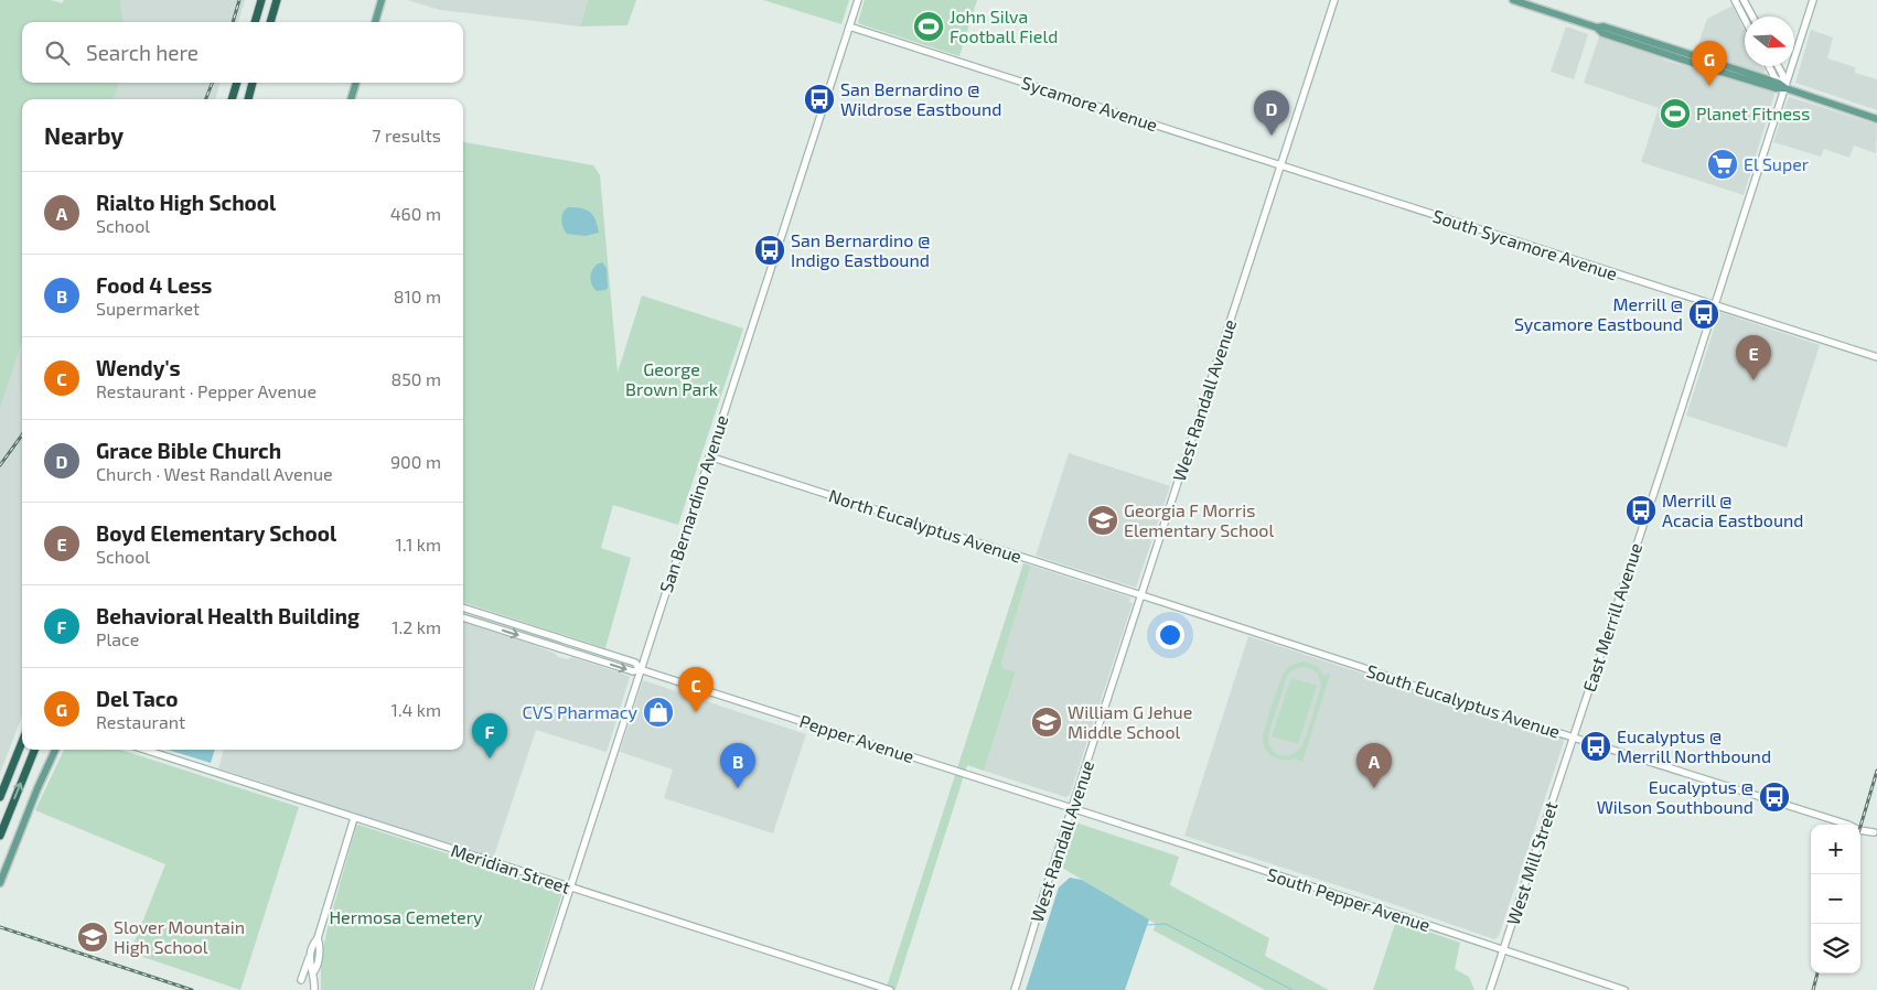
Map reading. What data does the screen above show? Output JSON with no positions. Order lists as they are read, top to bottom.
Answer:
{
  "streets": {
    "street": [
      "Sycamore Avenue",
      "South Sycamore Avenue",
      "West Randall Avenue",
      "San Bernardino Avenue",
      "North Eucalyptus Avenue",
      "East Merrill Avenue",
      "South Eucalyptus Avenue",
      "Pepper Avenue",
      "West Mill Street",
      "Meridian Street",
      "South Pepper Avenue"
    ]
  },
  "crossings": [
    ["Sycamore Avenue", "South Sycamore Avenue"],
    ["Sycamore Avenue", "San Bernardino Avenue"],
    ["South Sycamore Avenue", "West Randall Avenue"],
    ["South Sycamore Avenue", "East Merrill Avenue"],
    ["West Randall Avenue", "North Eucalyptus Avenue"],
    ["West Randall Avenue", "South Eucalyptus Avenue"],
    ["West Randall Avenue", "Pepper Avenue"],
    ["West Randall Avenue", "South Pepper Avenue"],
    ["San Bernardino Avenue", "North Eucalyptus Avenue"],
    ["San Bernardino Avenue", "Pepper Avenue"],
    ["San Bernardino Avenue", "Meridian Street"],
    ["North Eucalyptus Avenue", "South Eucalyptus Avenue"],
    ["East Merrill Avenue", "South Eucalyptus Avenue"],
    ["East Merrill Avenue", "West Mill Street"],
    ["South Eucalyptus Avenue", "West Mill Street"],
    ["Pepper Avenue", "South Pepper Avenue"],
    ["West Mill Street", "South Pepper Avenue"]
  ],
  "parks": ["George Brown Park", "Hermosa Cemetery"],
  "places": {
    "sports": ["John Silva Football Field", "Planet Fitness"],
    "bus stop": [
      "San Bernardino @ Wildrose Eastbound",
      "San Bernardino @ Indigo Eastbound",
      "Merrill @ Sycamore Eastbound",
      "Merrill @ Acacia Eastbound",
      "Eucalyptus @ Merrill Northbound",
      "Eucalyptus @ Wilson Southbound"
    ],
    "supermarket": ["El Super"],
    "school or university": ["Georgia F Morris Elementary School", "William G Jehue Middle School", "Slover Mountain High School"],
    "shop": ["CVS Pharmacy"]
  },
  "north": "right",
  "page": {
    "search": "Search here",
    "pins": [
      "G",
      "D",
      "E",
      "C",
      "F",
      "A",
      "B"
    ],
    "heading": ["Nearby", "7 results"],
    "list": [
      {
        "mark": "A",
        "name": "Rialto High School",
        "note": "School",
        "value": "460 m"
      },
      {
        "mark": "B",
        "name": "Food 4 Less",
        "note": "Supermarket",
        "value": "810 m"
      },
      {
        "mark": "C",
        "name": "Wendy's",
        "note": "Restaurant · Pepper Avenue",
        "value": "850 m"
      },
      {
        "mark": "D",
        "name": "Grace Bible Church",
        "note": "Church · West Randall Avenue",
        "value": "900 m"
      },
      {
        "mark": "E",
        "name": "Boyd Elementary School",
        "note": "School",
        "value": "1.1 km"
      },
      {
        "mark": "F",
        "name": "Behavioral Health Building",
        "note": "Place",
        "value": "1.2 km"
      },
      {
        "mark": "G",
        "name": "Del Taco",
        "note": "Restaurant",
        "value": "1.4 km"
      }
    ],
    "map_buttons": ["+", "−"]
  }
}
